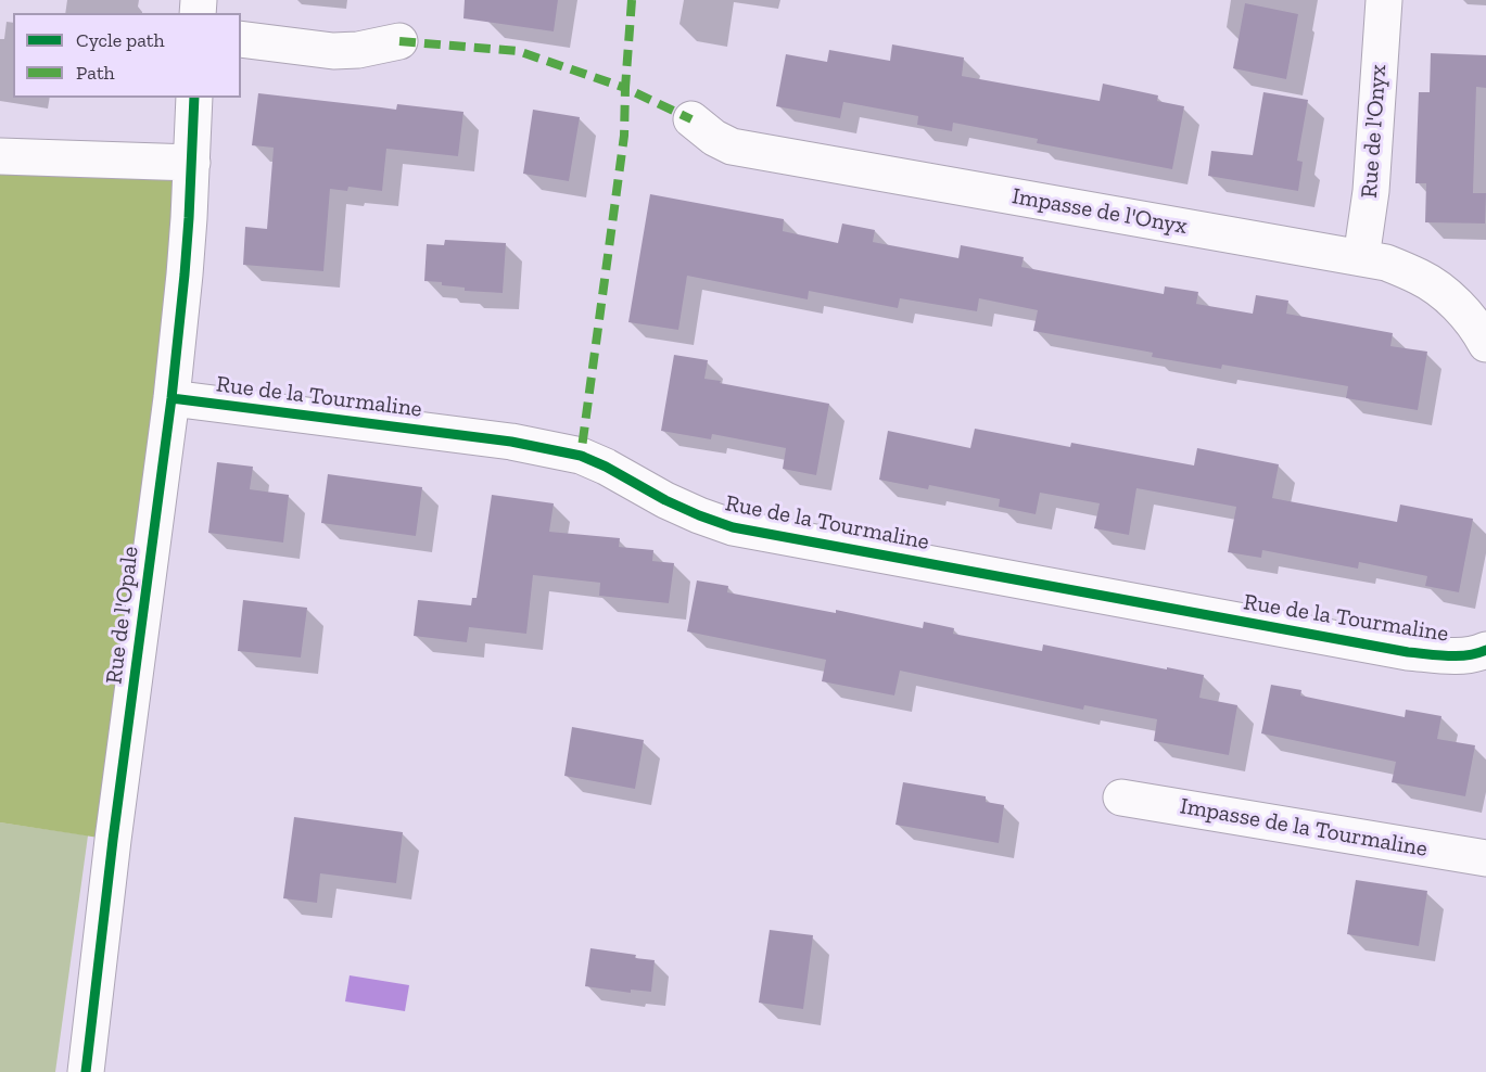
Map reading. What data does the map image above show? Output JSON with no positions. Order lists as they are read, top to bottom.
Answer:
{
  "streets": {
    "street": [
      "Rue de l'Onyx",
      "Impasse de l'Onyx",
      "Rue de la Tourmaline",
      "Rue de l'Opale",
      "Impasse de la Tourmaline"
    ]
  },
  "crossings": [
    ["Rue de l'Onyx", "Impasse de l'Onyx"],
    ["Rue de la Tourmaline", "Rue de l'Opale"]
  ],
  "legend": ["Cycle path", "Path"]
}
